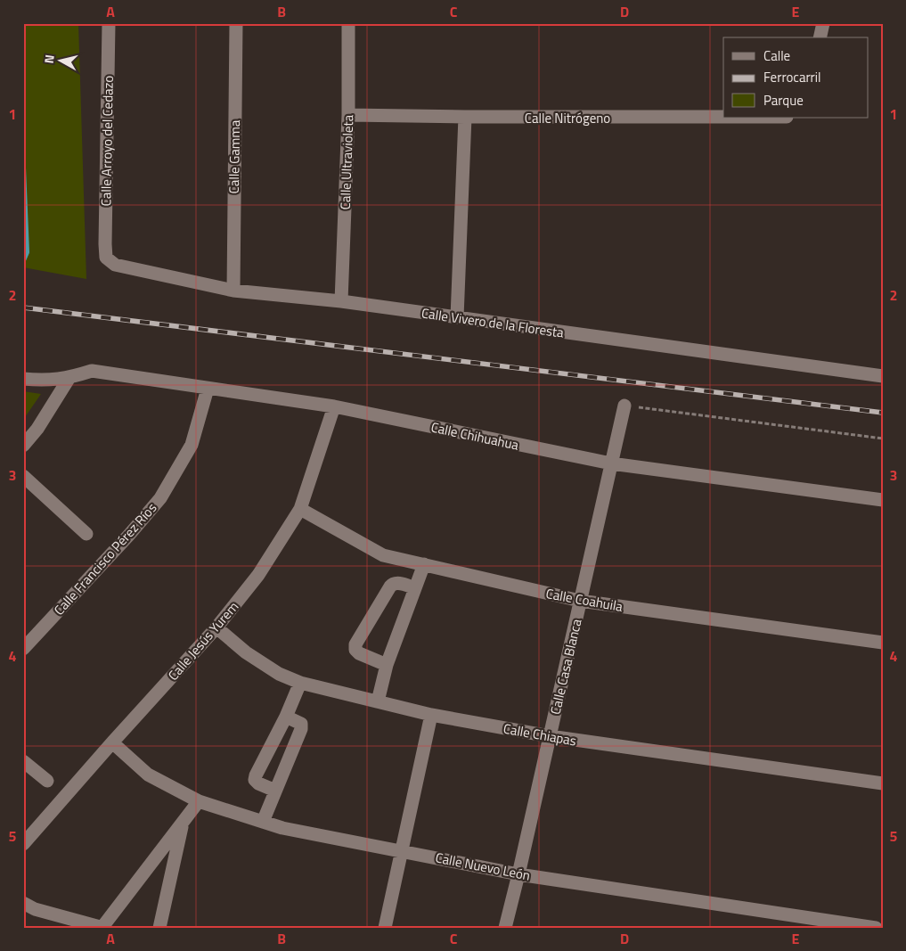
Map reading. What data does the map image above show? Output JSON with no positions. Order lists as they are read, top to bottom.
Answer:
{
  "streets": {
    "street": [
      "Calle Nitrógeno",
      "Calle Arroyo del Cedazo",
      "Calle Gamma",
      "Calle Ultravioleta",
      "Calle Vivero de la Floresta",
      "Calle Chihuahua",
      "Calle Francisco Pérez Ríos",
      "Calle Coahuila",
      "Calle Jesús Yurem",
      "Calle Casa Blanca",
      "Calle Chiapas",
      "Calle Nuevo León"
    ]
  },
  "crossings": [
    ["Calle Nitrógeno", "Calle Ultravioleta"],
    ["Calle Arroyo del Cedazo", "Calle Vivero de la Floresta"],
    ["Calle Gamma", "Calle Vivero de la Floresta"],
    ["Calle Ultravioleta", "Calle Vivero de la Floresta"],
    ["Calle Chihuahua", "Calle Francisco Pérez Ríos"],
    ["Calle Chihuahua", "Calle Jesús Yurem"],
    ["Calle Chihuahua", "Calle Casa Blanca"],
    ["Calle Coahuila", "Calle Jesús Yurem"],
    ["Calle Coahuila", "Calle Casa Blanca"],
    ["Calle Jesús Yurem", "Calle Chiapas"],
    ["Calle Jesús Yurem", "Calle Nuevo León"],
    ["Calle Casa Blanca", "Calle Chiapas"],
    ["Calle Casa Blanca", "Calle Nuevo León"]
  ],
  "legend": ["Calle", "Ferrocarril", "Parque"],
  "north": "left",
  "grid": {
    "columns": [
      "A",
      "B",
      "C",
      "D",
      "E"
    ],
    "rows": [
      "1",
      "2",
      "3",
      "4",
      "5"
    ]
  }
}
